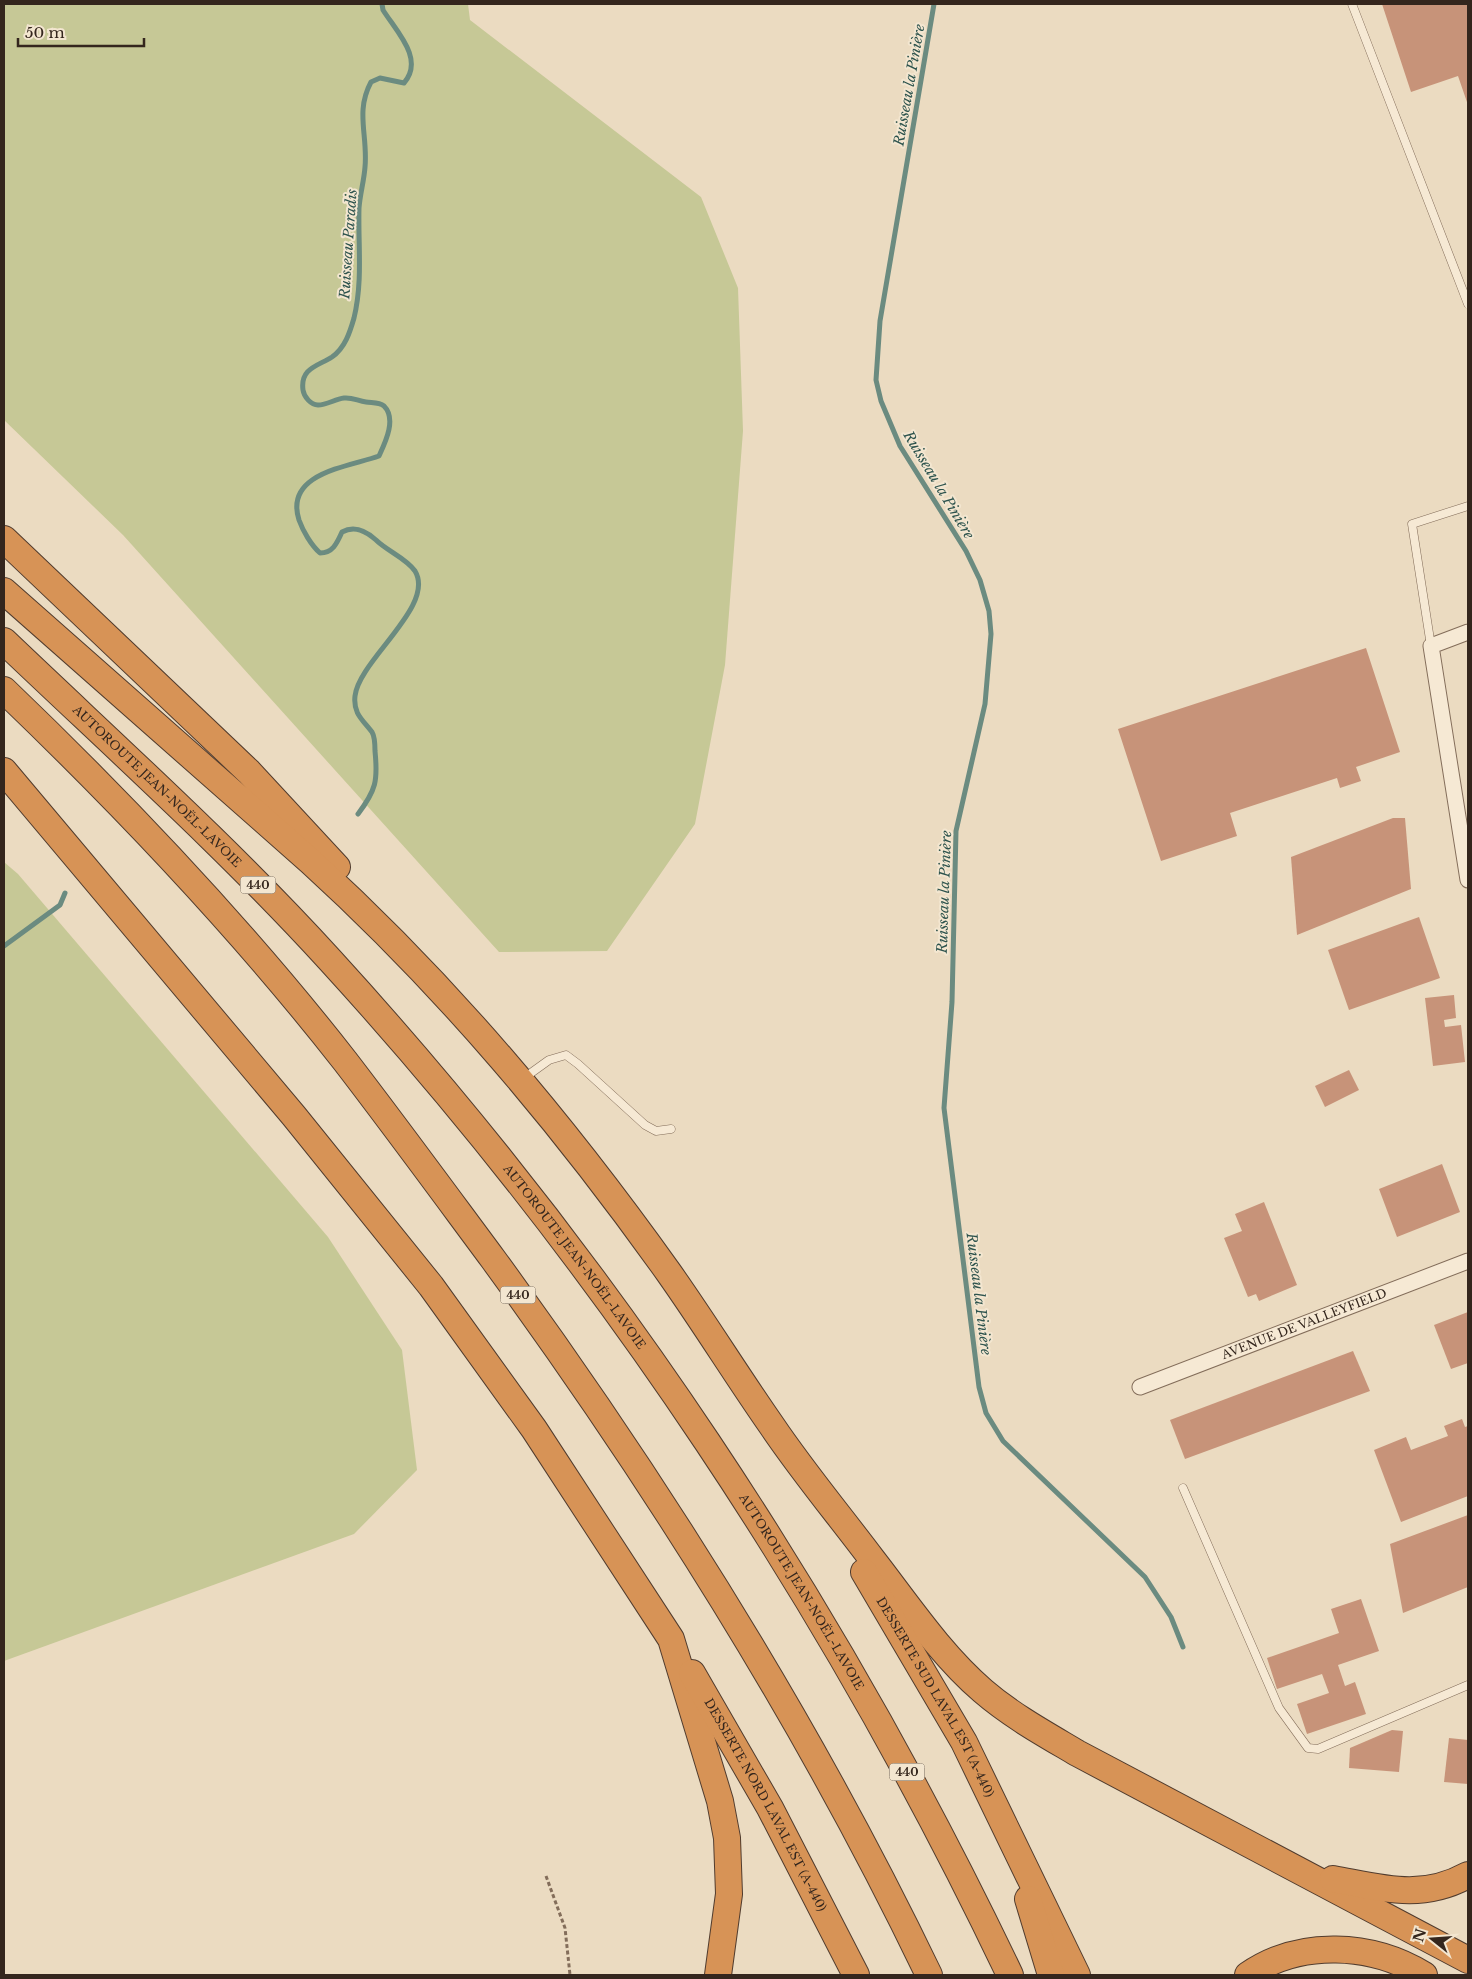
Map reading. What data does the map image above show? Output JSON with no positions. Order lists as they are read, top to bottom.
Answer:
{
  "streets": {
    "highway": [
      "AUTOROUTE JEAN-NOËL-LAVOIE",
      "440",
      "DESSERTE SUD LAVAL EST (A-440)",
      "DESSERTE NORD LAVAL EST (A-440)"
    ],
    "street": ["AVENUE DE VALLEYFIELD"]
  },
  "water": ["Ruisseau la Pinière", "Ruisseau Paradis"],
  "scale_bar": "50 m",
  "north": "left"
}
